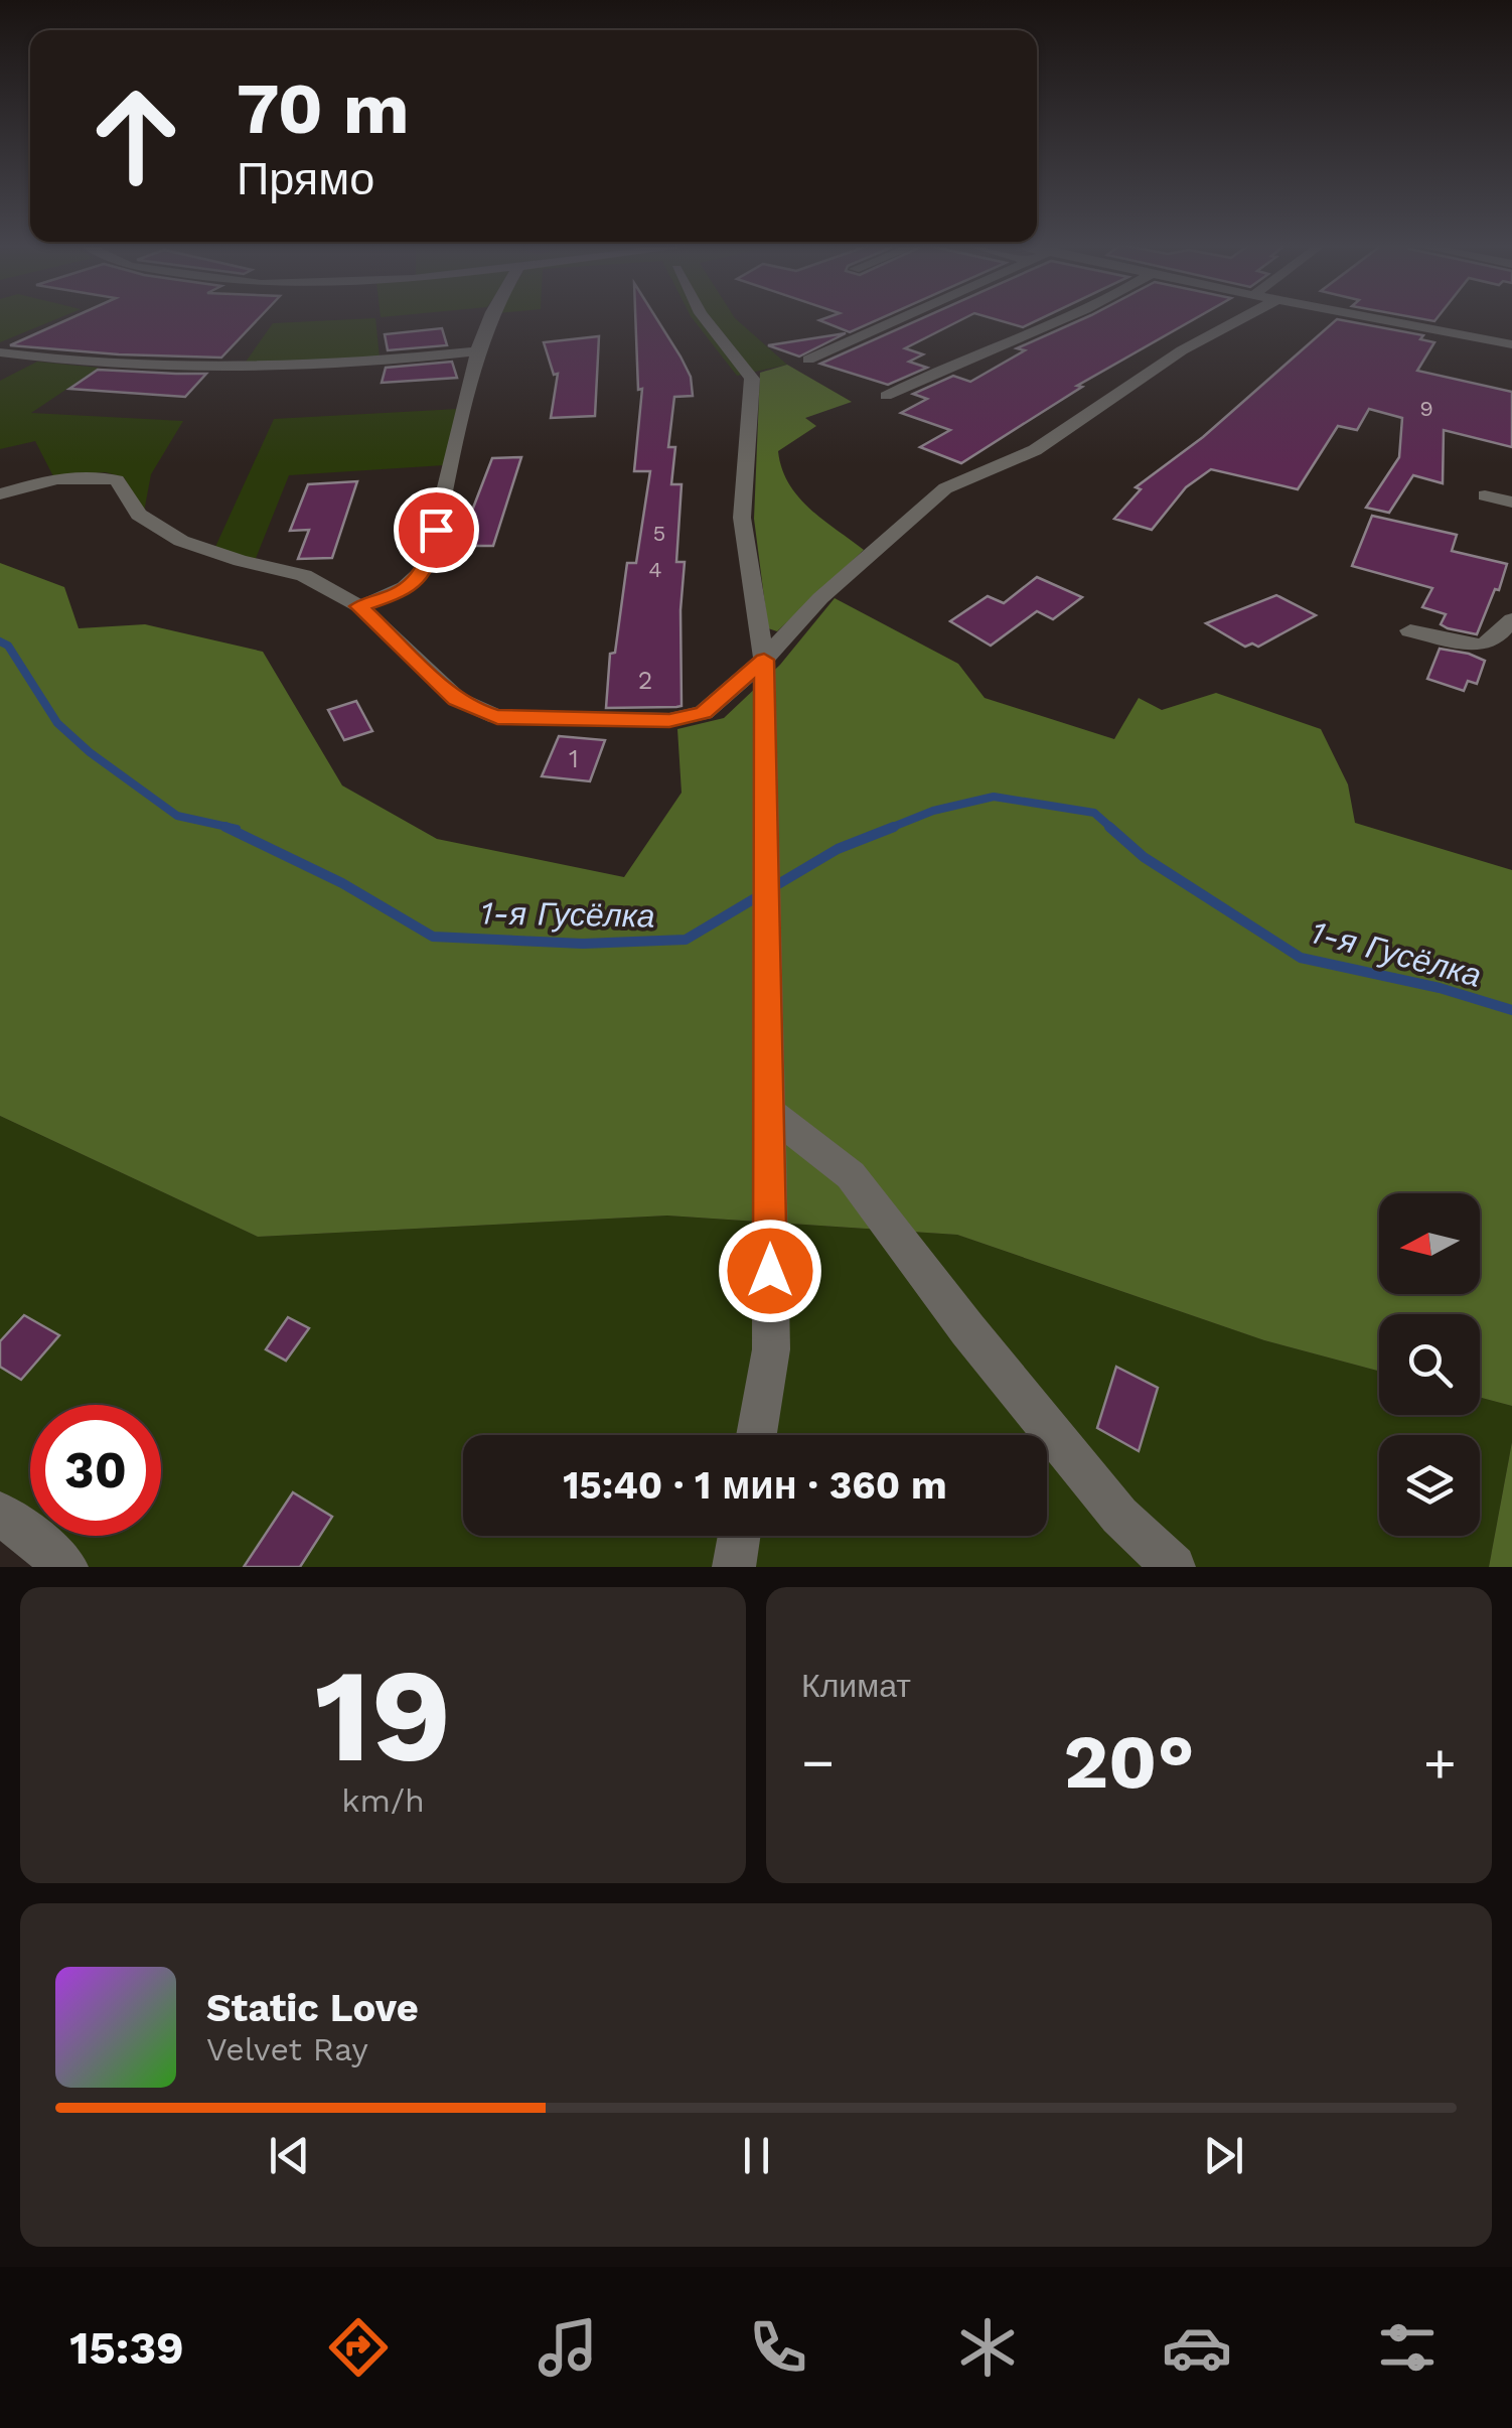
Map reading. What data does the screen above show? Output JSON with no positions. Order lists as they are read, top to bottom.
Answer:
{
  "water": ["1-я Гусёлка"],
  "house_numbers": [
    "9",
    "5",
    "4",
    "2",
    "1"
  ],
  "north": "left",
  "page": {
    "turn": ["70 m", "Прямо"],
    "limit": "30",
    "trip": "15:40 · 1 мин · 360 m",
    "tile": [
      ["19", "km/h"],
      "Климат"
    ],
    "heat": ["−", "20°", "+"],
    "song": ["Static Love", "Velvet Ray"],
    "tabs": "15:39"
  }
}
